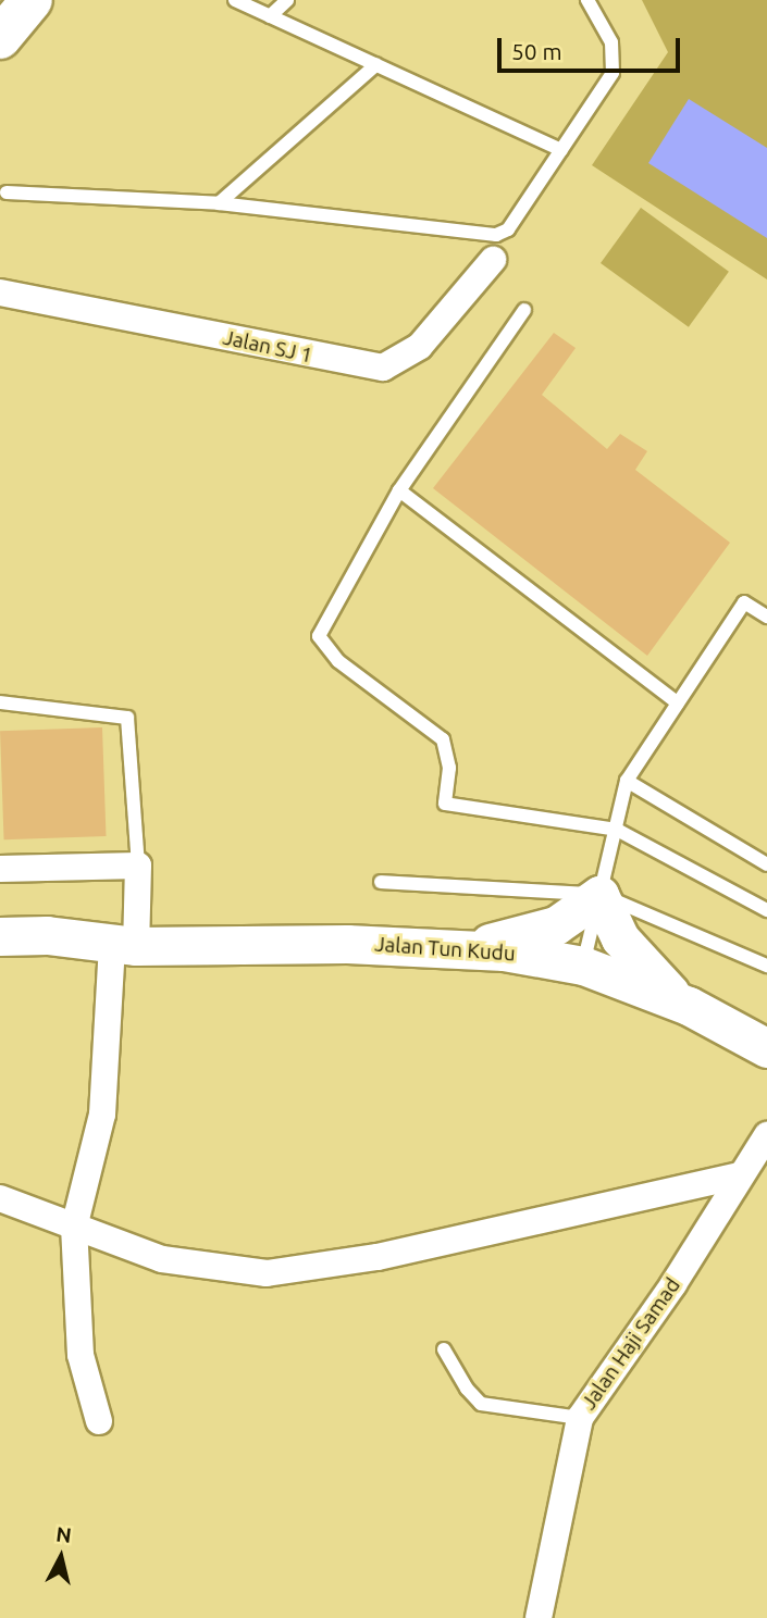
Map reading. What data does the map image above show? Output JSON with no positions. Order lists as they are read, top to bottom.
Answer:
{
  "streets": {
    "main road": ["Jalan Tun Kudu"],
    "street": ["Jalan SJ 1", "Jalan Haji Samad"]
  },
  "scale_bar": "50 m",
  "north": "top"
}
